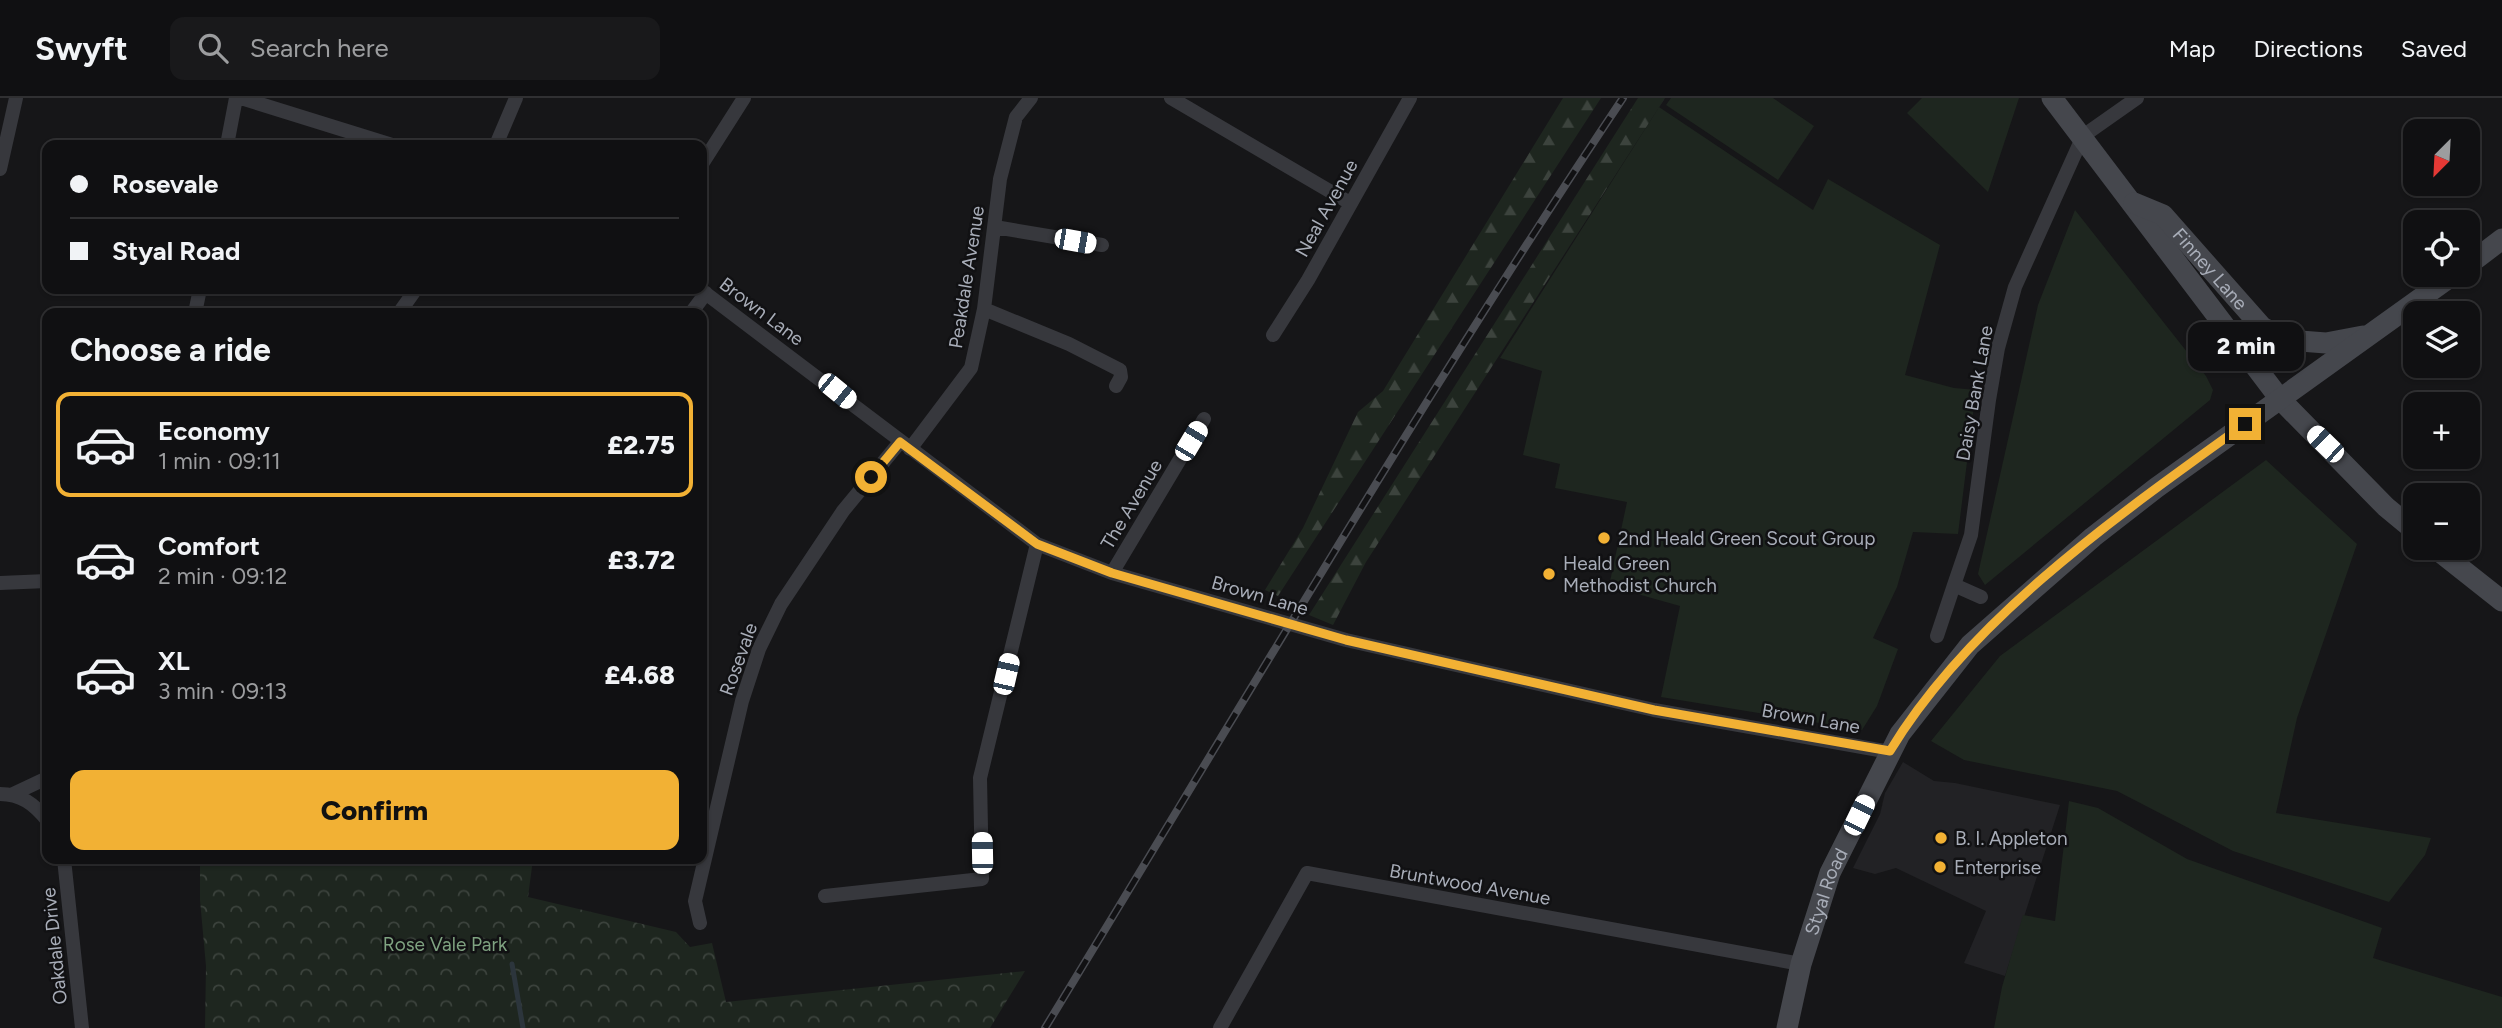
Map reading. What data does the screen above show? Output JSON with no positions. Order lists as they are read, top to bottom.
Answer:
{
  "streets": {
    "main road": ["Finney Lane", "Styal Road"],
    "street": [
      "Neal Avenue",
      "Peakdale Avenue",
      "Brown Lane",
      "Daisy Bank Lane",
      "The Avenue",
      "Rosevale",
      "Bruntwood Avenue",
      "Oakdale Drive"
    ]
  },
  "crossings": [
    ["Finney Lane", "Daisy Bank Lane"],
    ["Finney Lane", "Styal Road"],
    ["Peakdale Avenue", "Brown Lane"],
    ["Peakdale Avenue", "Rosevale"],
    ["Brown Lane", "The Avenue"],
    ["Brown Lane", "Rosevale"],
    ["Brown Lane", "Styal Road"],
    ["Bruntwood Avenue", "Styal Road"]
  ],
  "parks": ["Rose Vale Park"],
  "places": [
    "2nd Heald Green Scout Group",
    "Heald Green Methodist Church",
    "B. I. Appleton",
    "Enterprise"
  ],
  "north": "bottom left",
  "page": {
    "header": "Swyft",
    "search": "Search here",
    "nav": ["Map", "Directions", "Saved"],
    "map_buttons": ["+", "−"],
    "banner": ["Rosevale", "Styal Road"],
    "heading": "Choose a ride",
    "bubble": "2 min",
    "list": [
      {
        "name": "Economy",
        "note": "1 min · 09:11",
        "value": "£2.75"
      },
      {
        "name": "Comfort",
        "note": "2 min · 09:12",
        "value": "£3.72"
      },
      {
        "name": "XL",
        "note": "3 min · 09:13",
        "value": "£4.68"
      }
    ],
    "buttons": "Confirm"
  }
}
